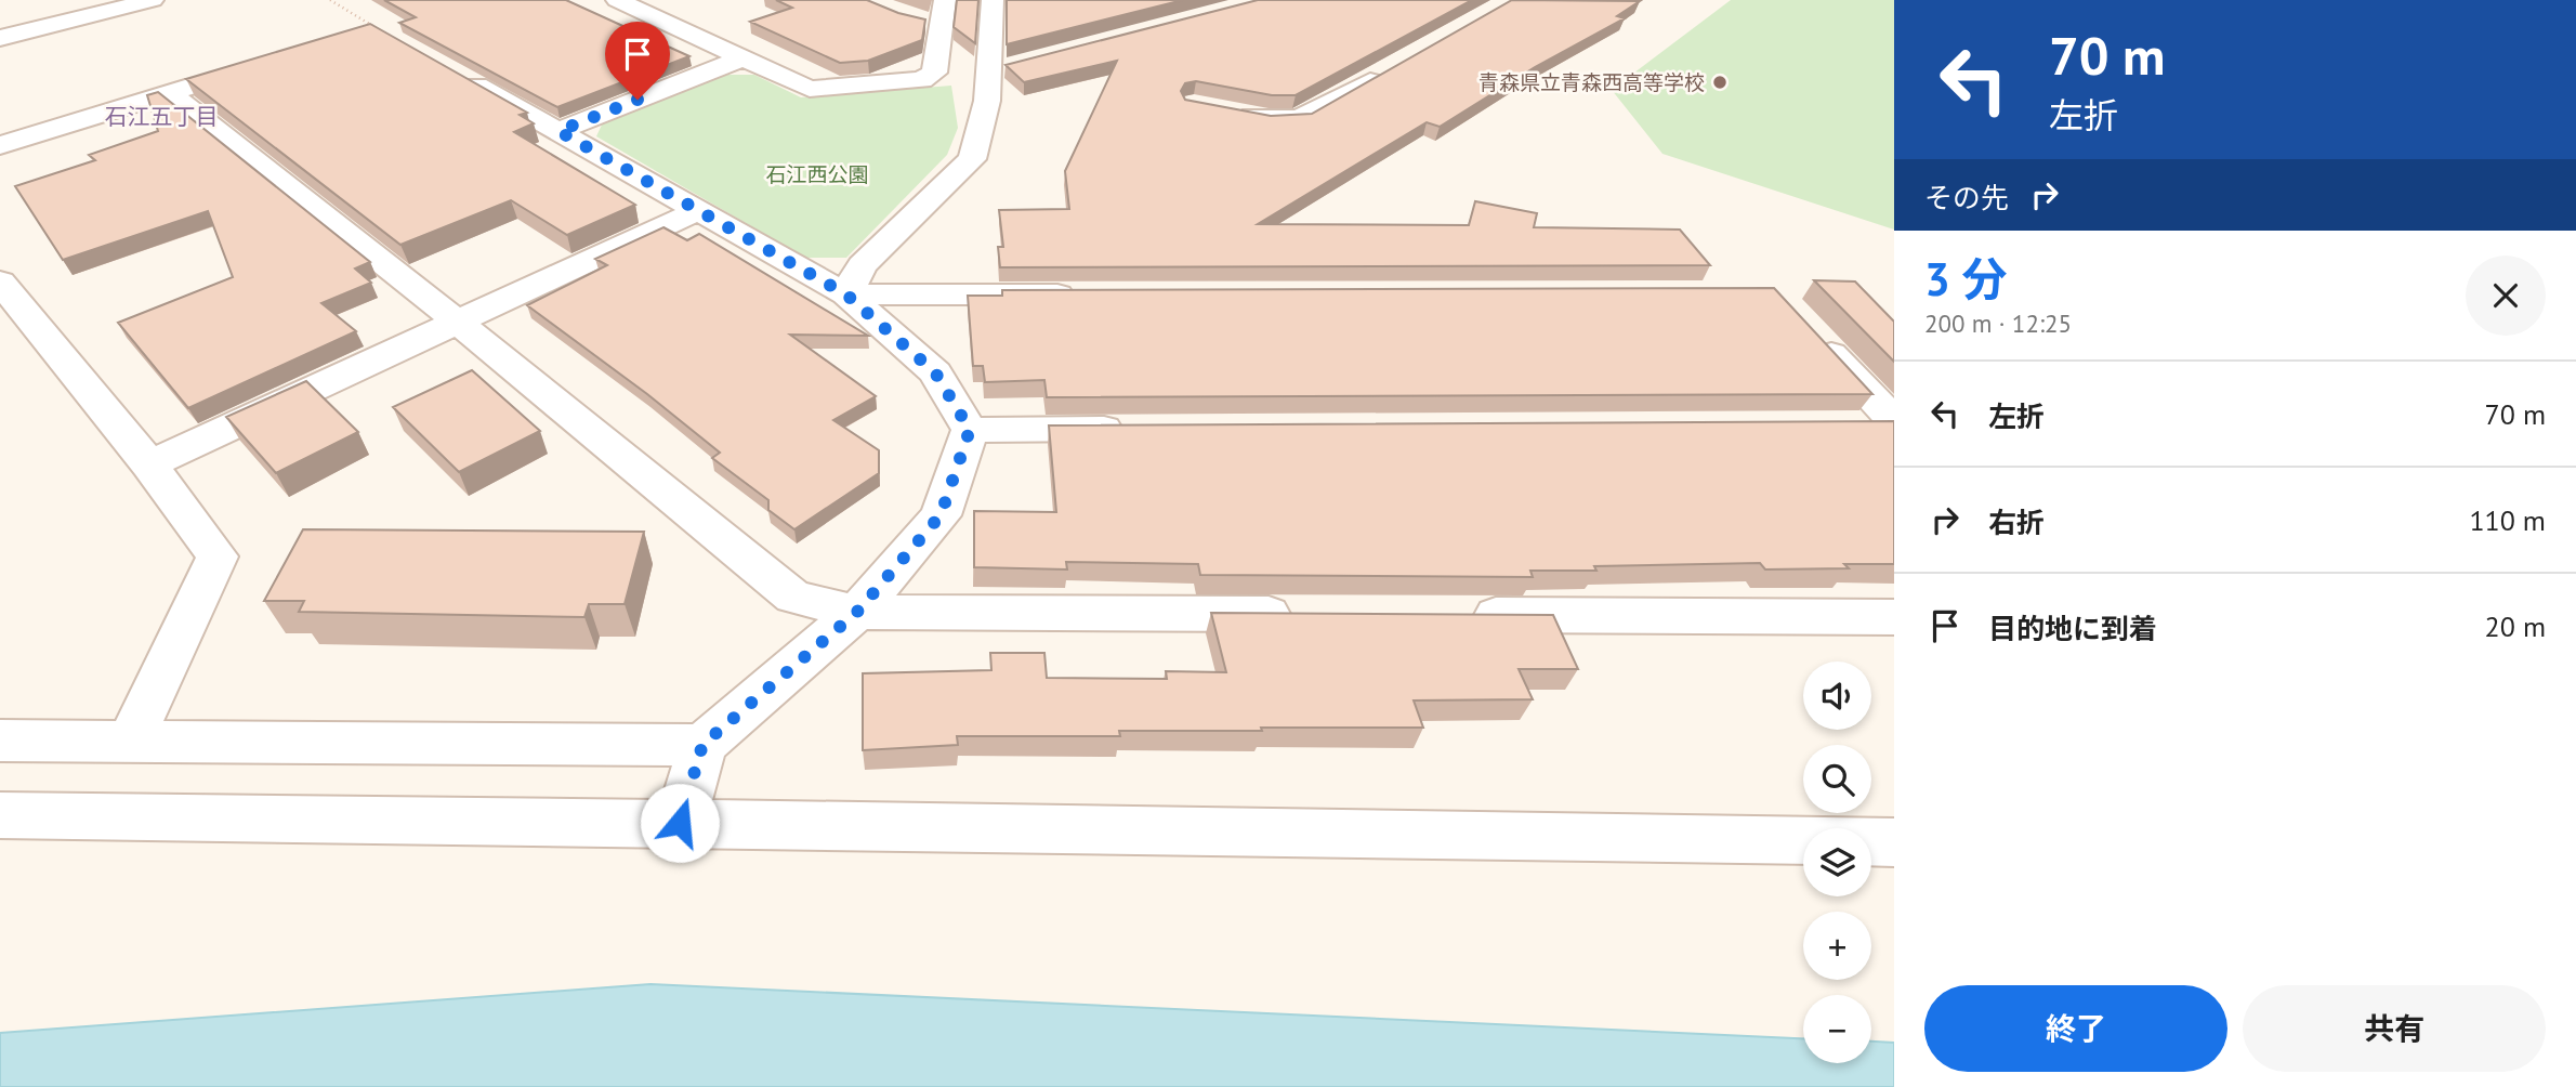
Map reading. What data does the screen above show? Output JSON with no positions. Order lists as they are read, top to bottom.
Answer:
{
  "districts": ["石江五丁目"],
  "parks": ["石江西公園"],
  "places": ["青森県立青森西高等学校"],
  "page": {
    "turn": ["70 m", "左折"],
    "then": "その先",
    "heading": ["3 分", "200 m · 12:25"],
    "list": [
      {
        "name": "左折",
        "value": "70 m"
      },
      {
        "name": "右折",
        "value": "110 m"
      },
      {
        "name": "目的地に到着",
        "value": "20 m"
      }
    ],
    "map_buttons": ["+", "−"],
    "buttons": ["終了", "共有"]
  }
}
